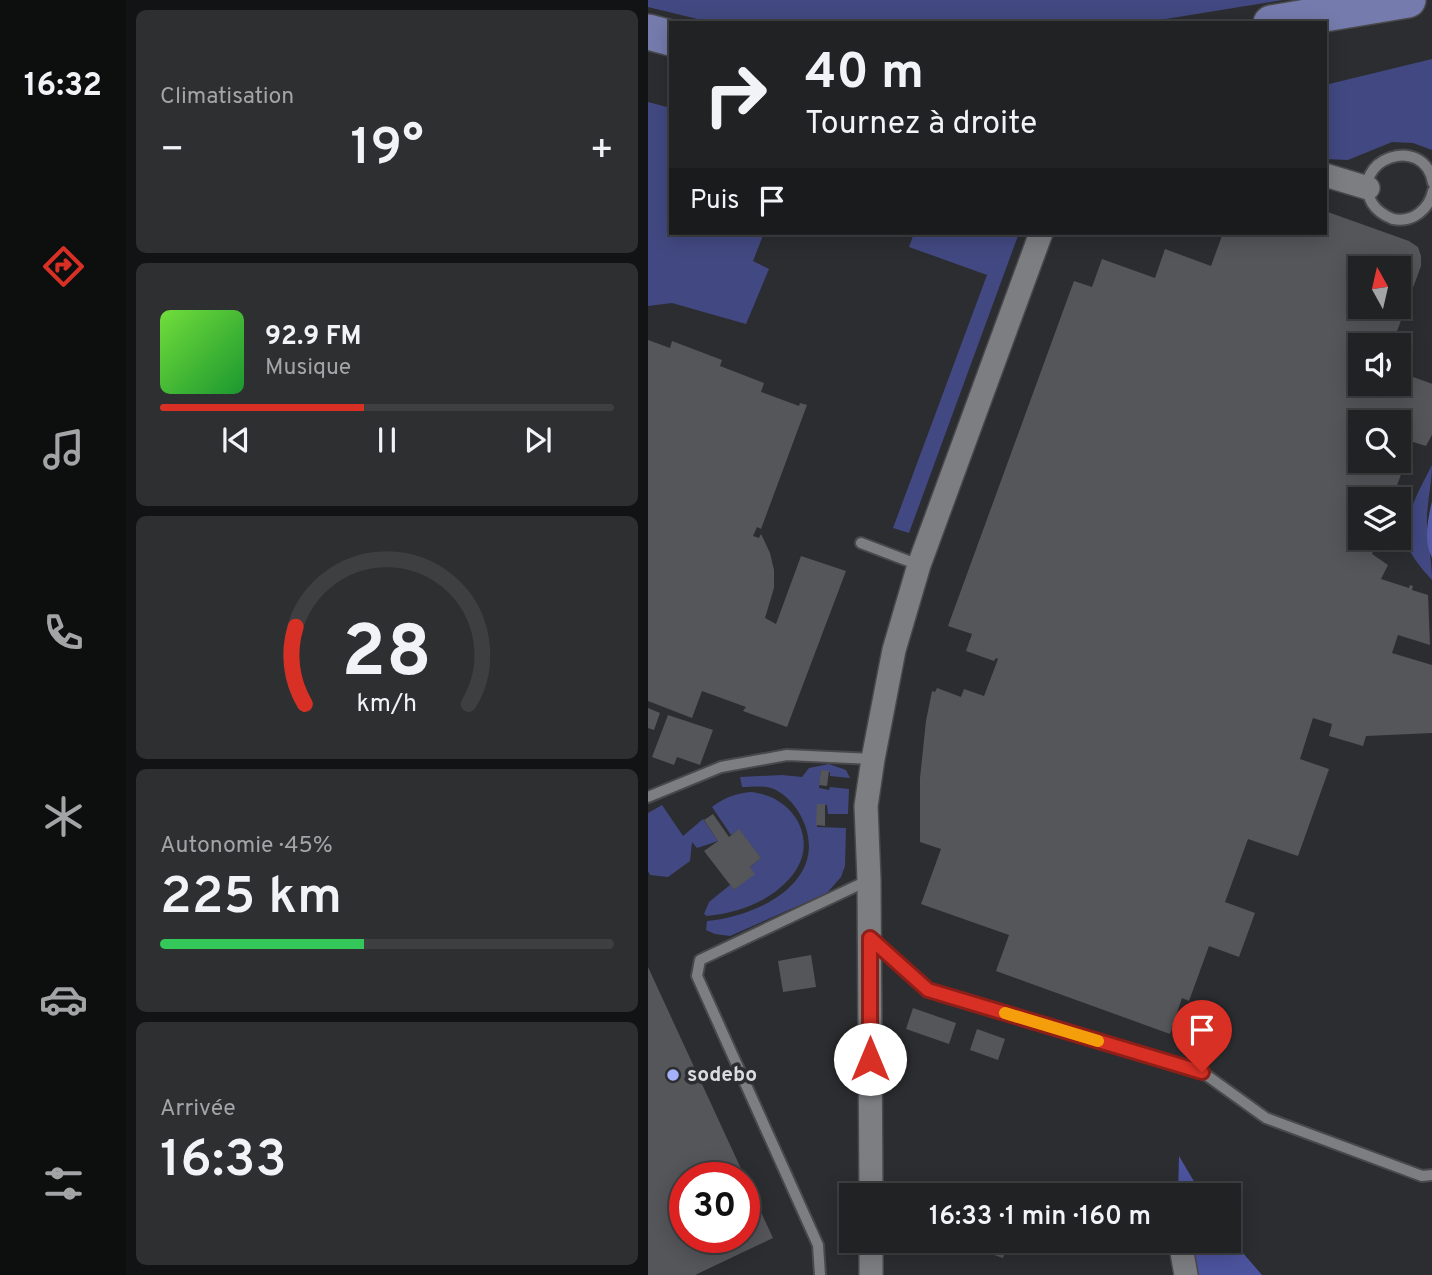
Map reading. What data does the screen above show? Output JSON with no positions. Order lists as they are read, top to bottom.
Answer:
{
  "places": ["sodebo"],
  "north": "top",
  "page": {
    "tabs": "16:32",
    "tile": [
      "Climatisation",
      ["Autonomie · 45%", "225 km"],
      ["Arrivée", "16:33"]
    ],
    "turn": ["40 m", "Tournez à droite"],
    "heat": ["−", "19°", "+"],
    "then": "Puis",
    "song": ["92.9 FM", "Musique"],
    "limit": "30",
    "trip": "16:33 · 1 min · 160 m",
    "gauge": ["28", "km/h"]
  }
}
